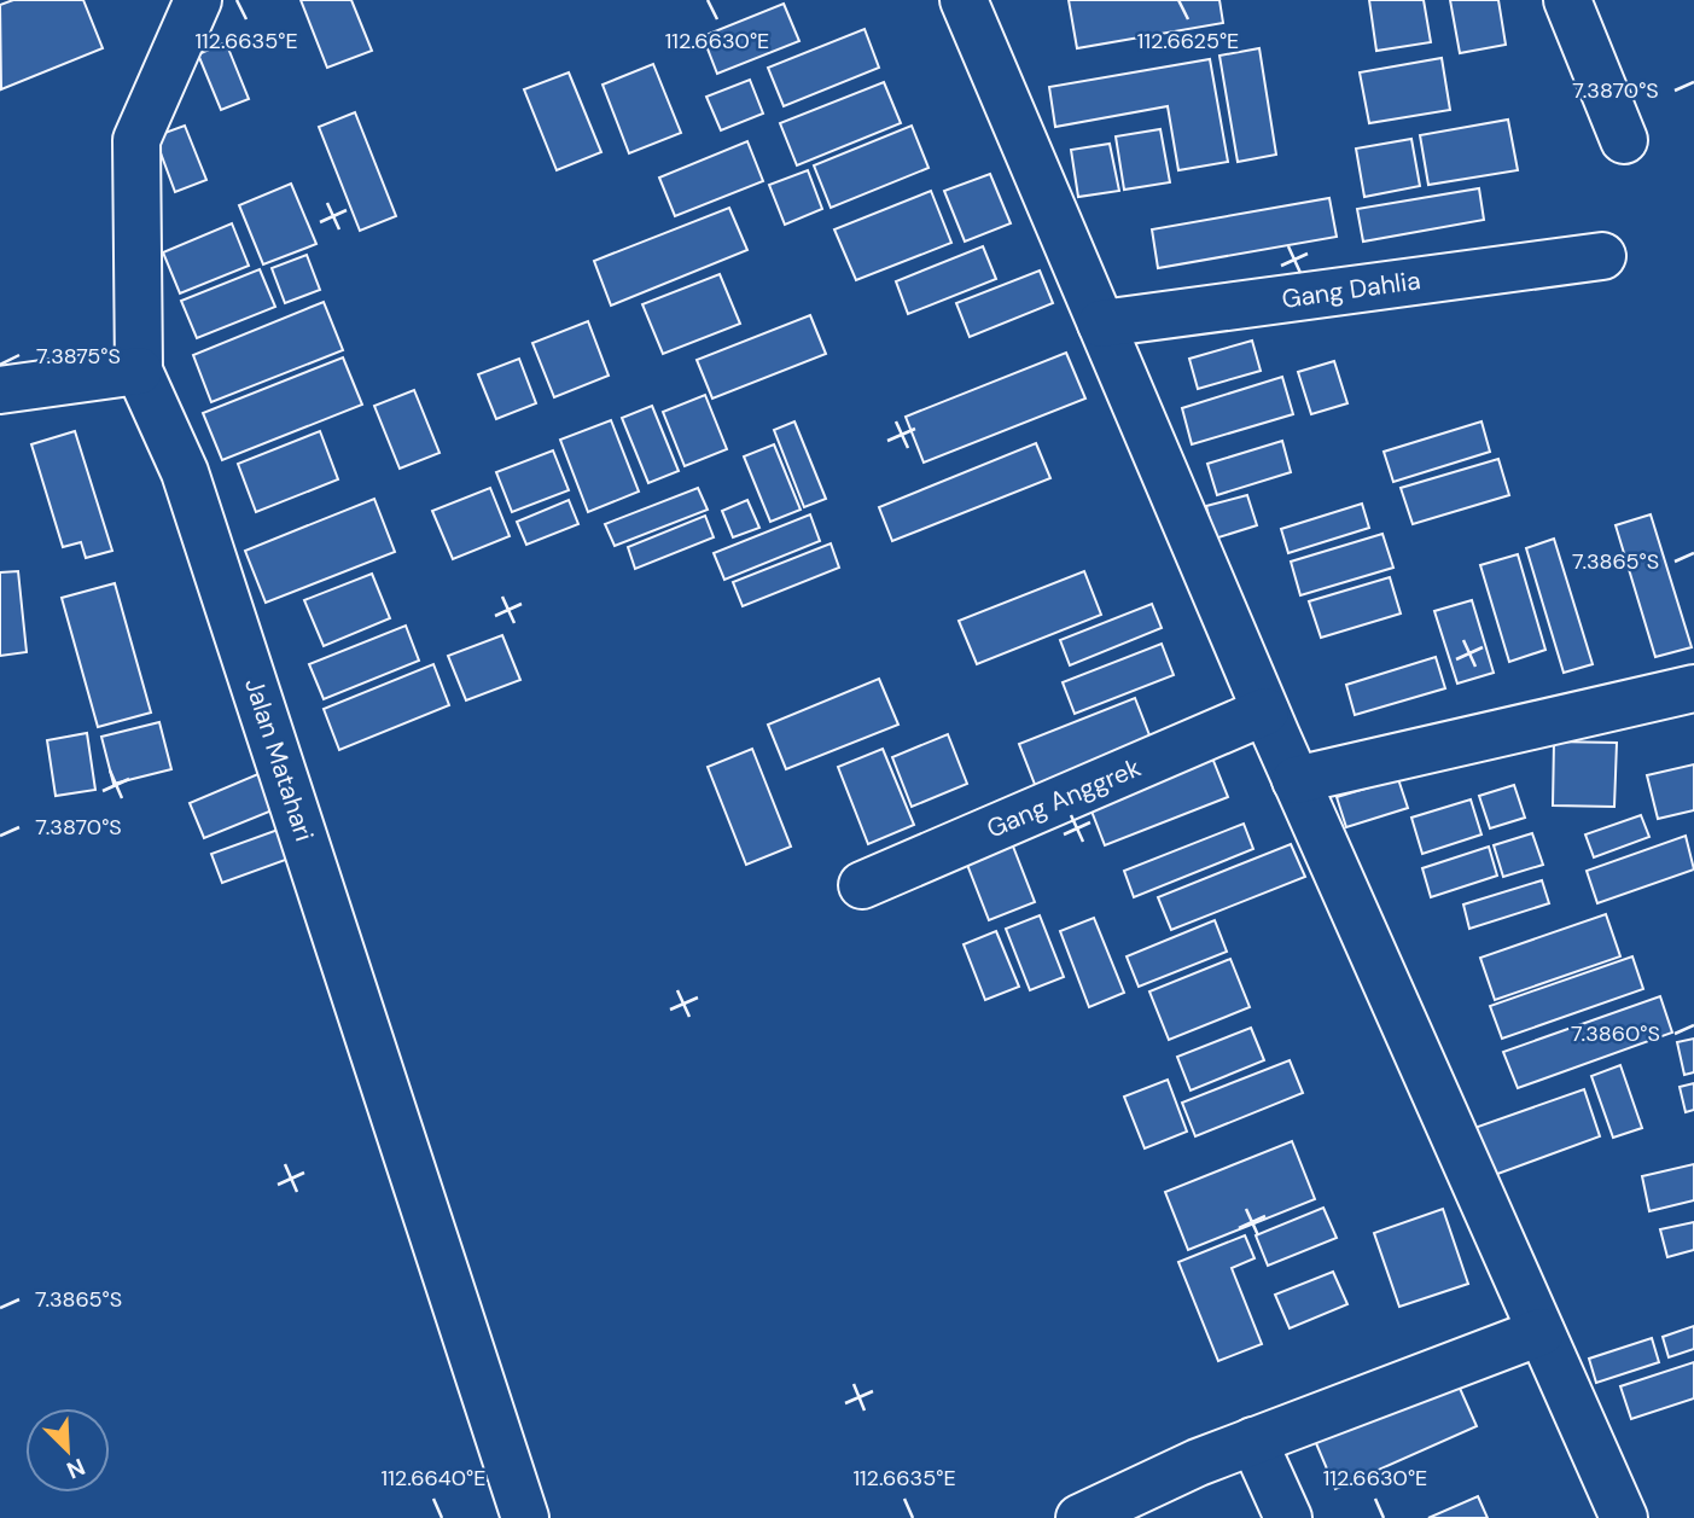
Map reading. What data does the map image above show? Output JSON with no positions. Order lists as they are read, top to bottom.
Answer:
{
  "streets": {
    "street": ["Gang Dahlia", "Jalan Matahari", "Gang Anggrek"]
  },
  "north": "bottom right",
  "coordinates": [
    "112.6635°E",
    "112.6630°E",
    "112.6625°E",
    "7.3870°S",
    "7.3875°S",
    "7.3865°S",
    "7.3860°S",
    "112.6640°E"
  ]
}
